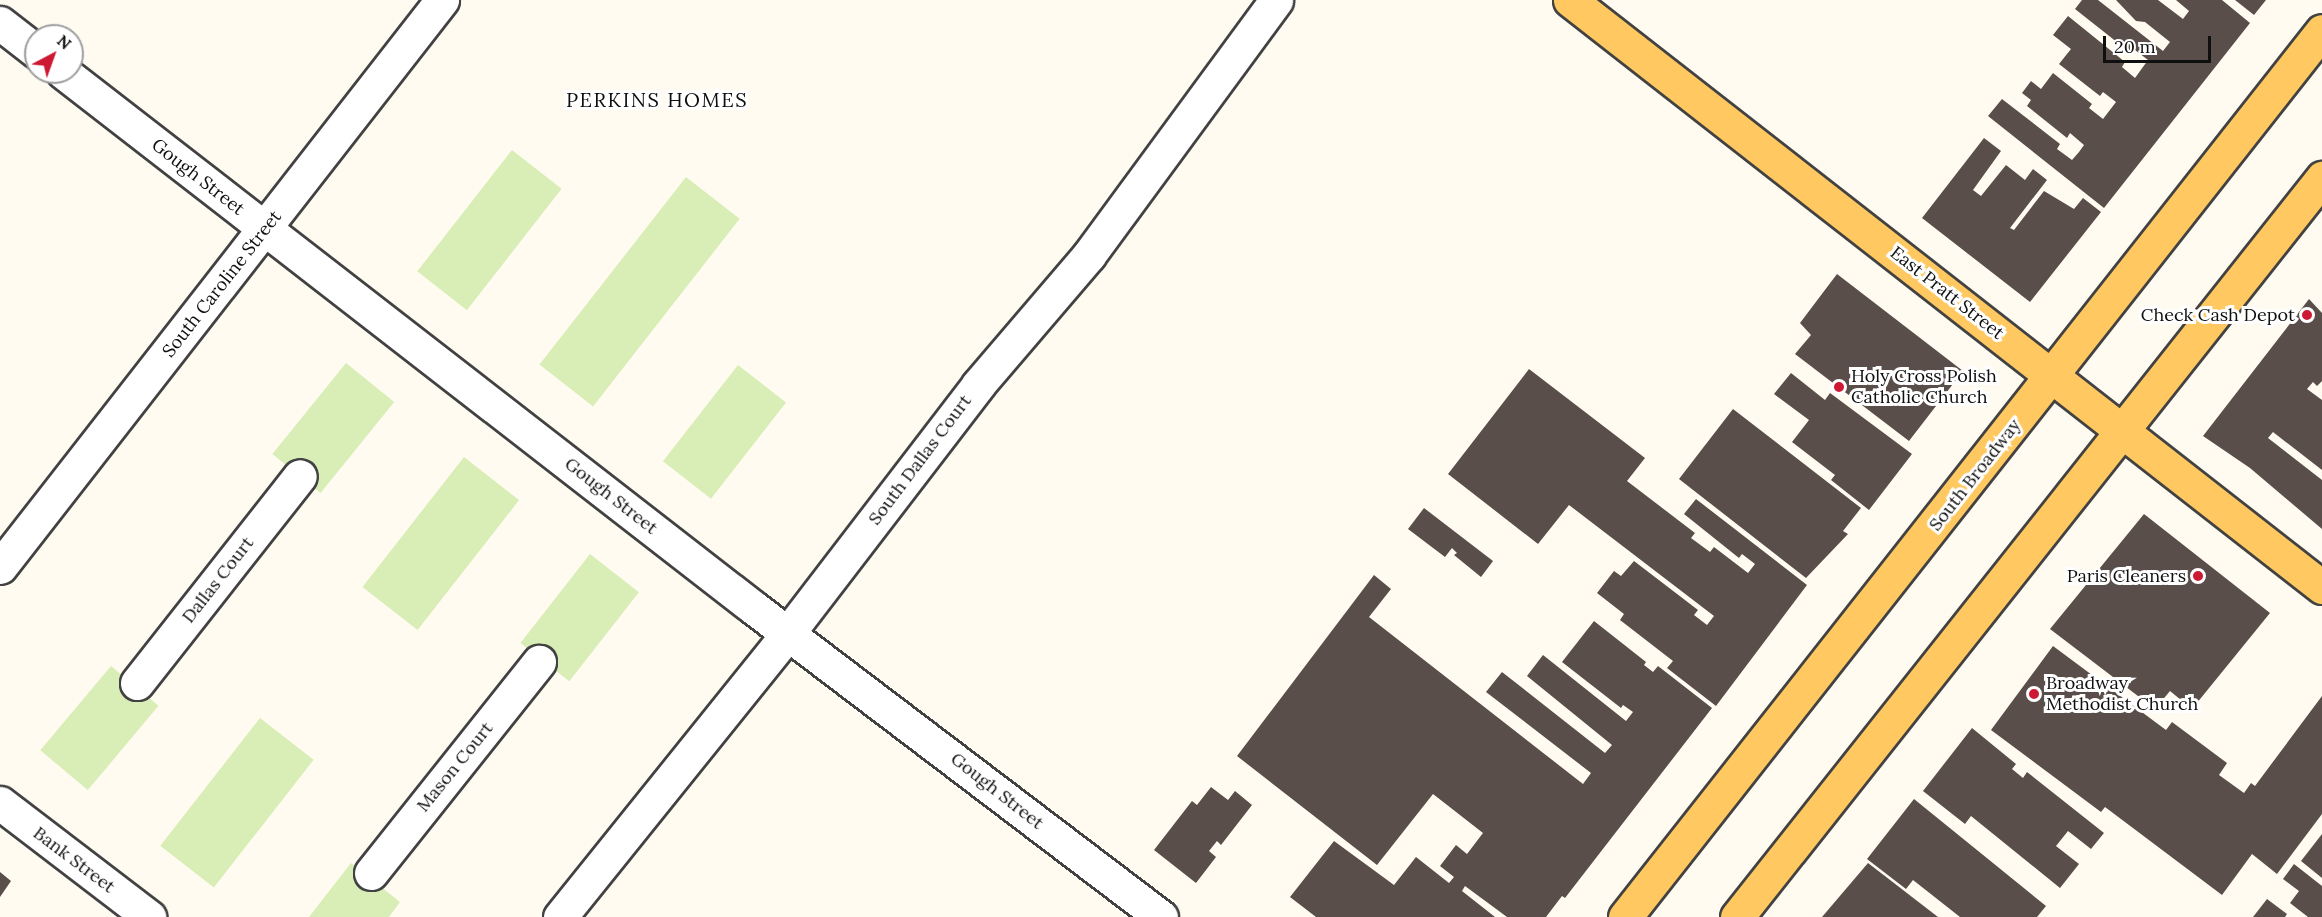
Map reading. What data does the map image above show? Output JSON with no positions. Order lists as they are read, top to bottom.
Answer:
{
  "streets": {
    "main road": ["East Pratt Street", "South Broadway"],
    "street": [
      "Gough Street",
      "South Caroline Street",
      "South Dallas Court",
      "Dallas Court",
      "Mason Court",
      "Bank Street"
    ]
  },
  "crossings": [
    ["Gough Street", "South Caroline Street"],
    ["Gough Street", "South Dallas Court"],
    ["East Pratt Street", "South Broadway"]
  ],
  "districts": ["PERKINS HOMES"],
  "places": [
    "Check Cash Depot",
    "Holy Cross Polish Catholic Church",
    "Paris Cleaners",
    "Broadway Methodist Church"
  ],
  "scale_bar": "20 m",
  "north": "top right"
}
